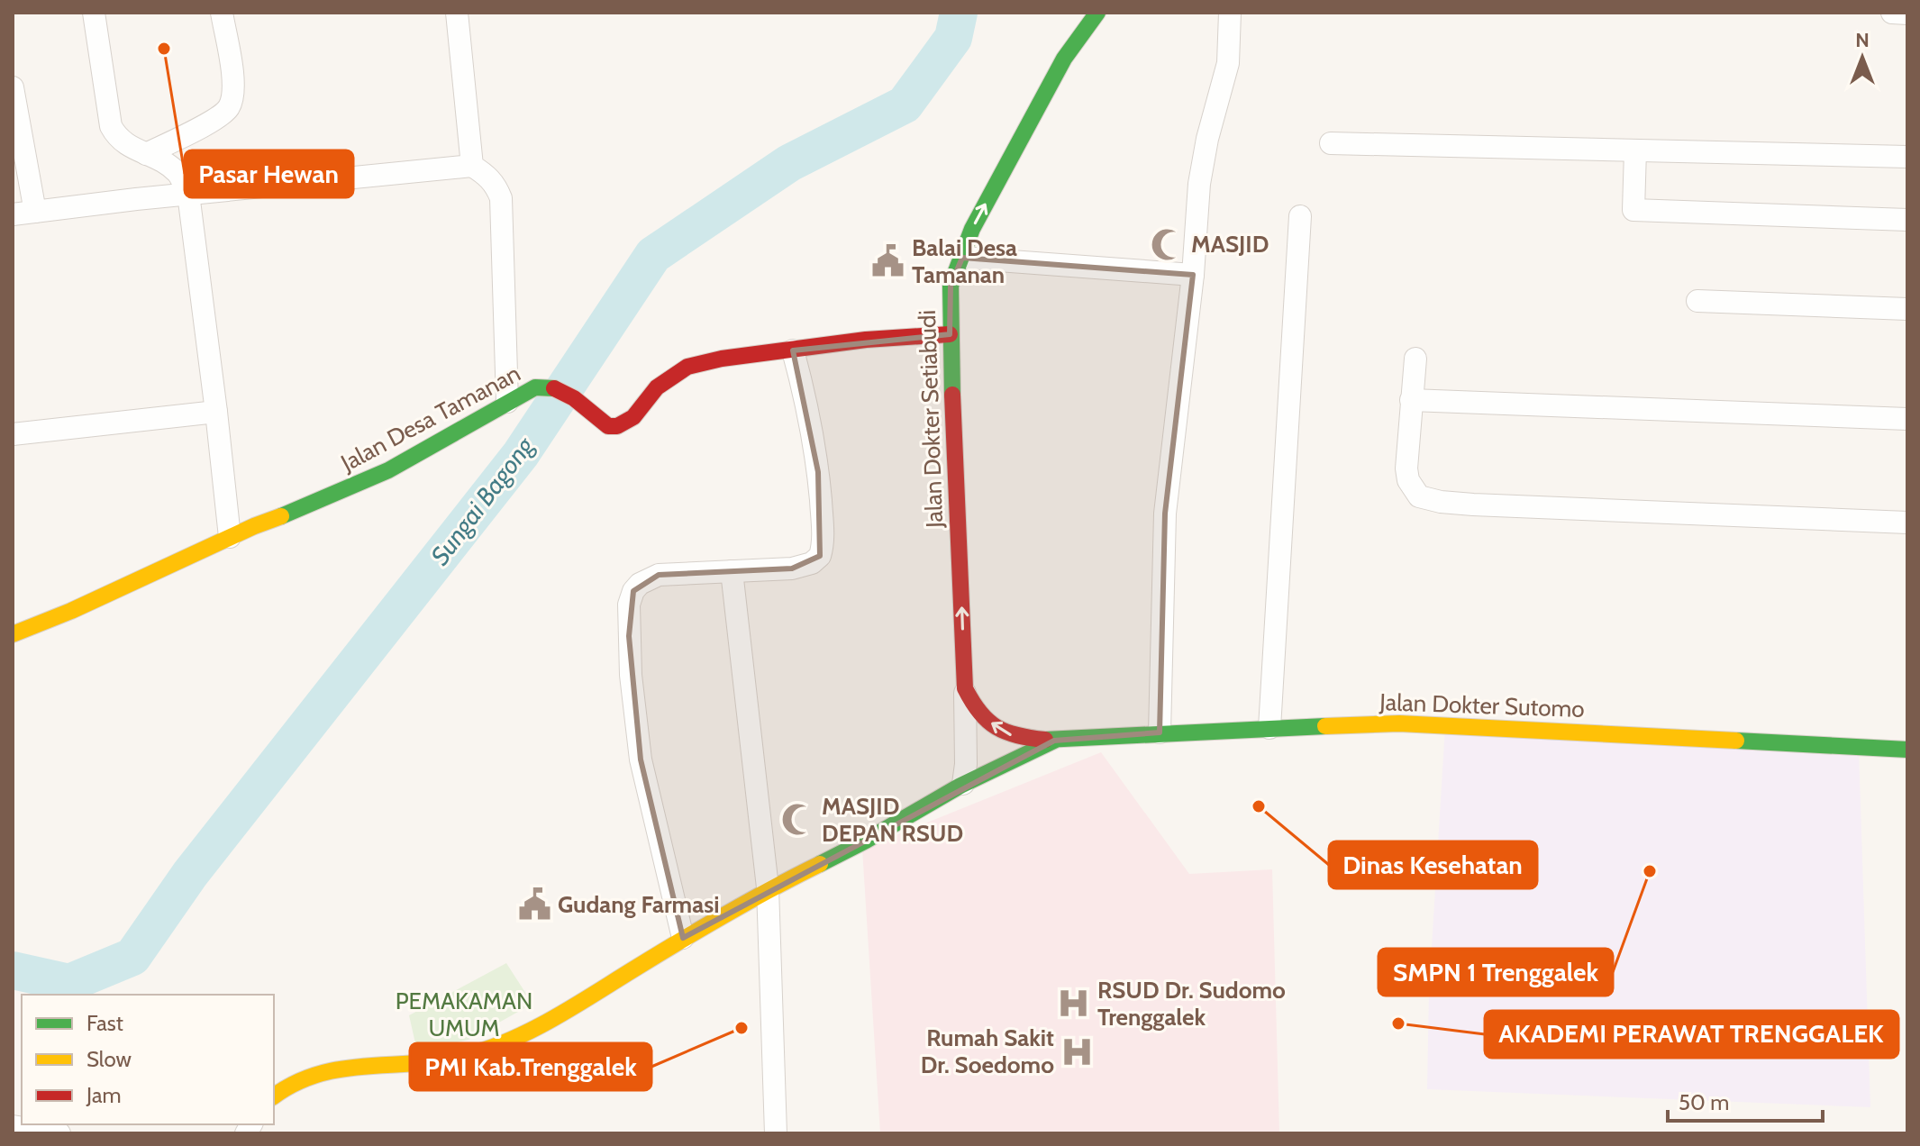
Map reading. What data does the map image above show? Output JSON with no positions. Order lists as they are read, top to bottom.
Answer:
{
  "streets": {
    "street": ["Jalan Desa Tamanan", "Jalan Dokter Setiabudi", "Jalan Dokter Sutomo"]
  },
  "crossings": [
    ["Jalan Desa Tamanan", "Jalan Dokter Setiabudi"]
  ],
  "one_way": ["Jalan Dokter Setiabudi"],
  "water": ["Sungai Bagong"],
  "parks": ["PEMAKAMAN UMUM"],
  "places": {
    "other": [
      "Pasar Hewan",
      "Dinas Kesehatan",
      "SMPN 1 Trenggalek",
      "AKADEMI PERAWAT TRENGGALEK",
      "PMI Kab.Trenggalek"
    ],
    "mosque": ["MASJID", "MASJID DEPAN RSUD"],
    "public building": ["Balai Desa Tamanan", "Gudang Farmasi"],
    "hospital": ["RSUD Dr. Sudomo Trenggalek", "Rumah Sakit Dr. Soedomo"]
  },
  "legend": ["Fast", "Slow", "Jam"],
  "scale_bar": "50 m",
  "north": "top"
}
